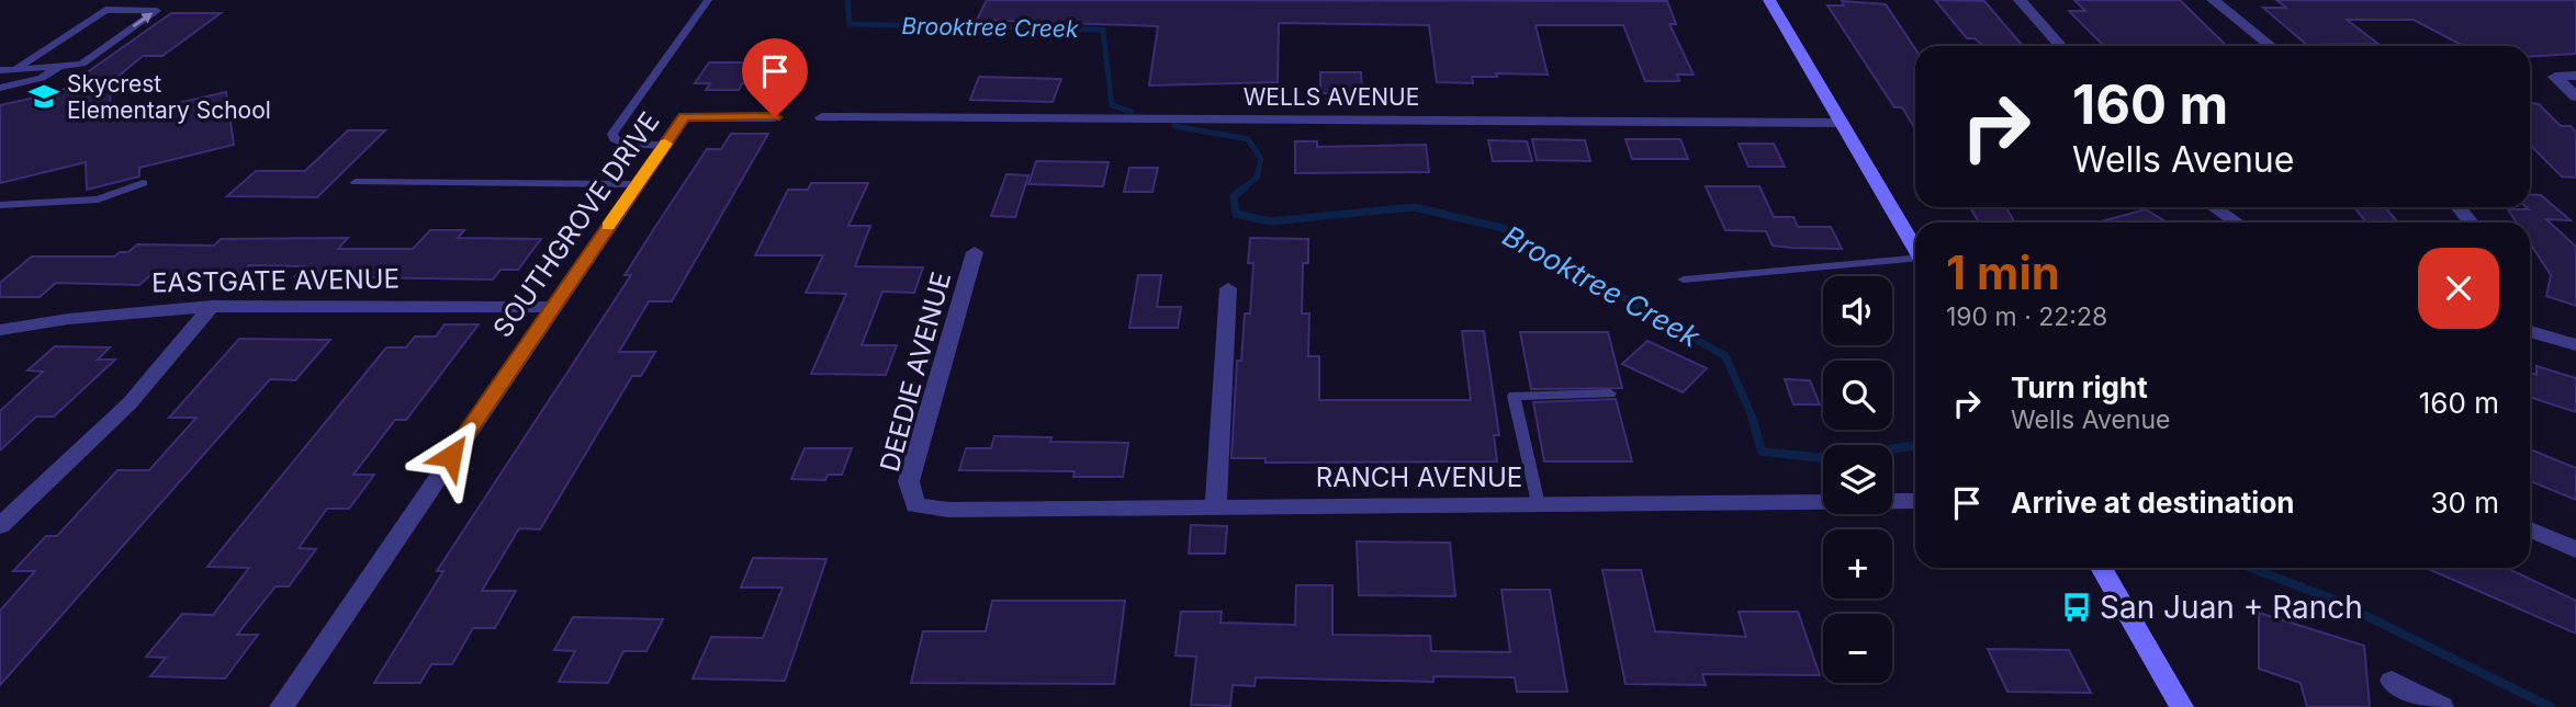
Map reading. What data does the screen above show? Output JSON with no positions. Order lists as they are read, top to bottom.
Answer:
{
  "streets": {
    "street": [
      "WELLS AVENUE",
      "SOUTHGROVE DRIVE",
      "EASTGATE AVENUE",
      "DEEDIE AVENUE",
      "RANCH AVENUE"
    ]
  },
  "crossings": [
    ["SOUTHGROVE DRIVE", "EASTGATE AVENUE"],
    ["DEEDIE AVENUE", "RANCH AVENUE"]
  ],
  "water": ["Brooktree Creek"],
  "places": {
    "school or university": ["Skycrest Elementary School"],
    "bus stop": ["San Juan + Ranch"]
  },
  "page": {
    "turn": ["160 m", "Wells Avenue"],
    "heading": ["1 min", "190 m · 22:28"],
    "map_buttons": ["+", "−"],
    "list": [
      {
        "name": "Turn right",
        "note": "Wells Avenue",
        "value": "160 m"
      },
      {
        "name": "Arrive at destination",
        "value": "30 m"
      }
    ]
  }
}
